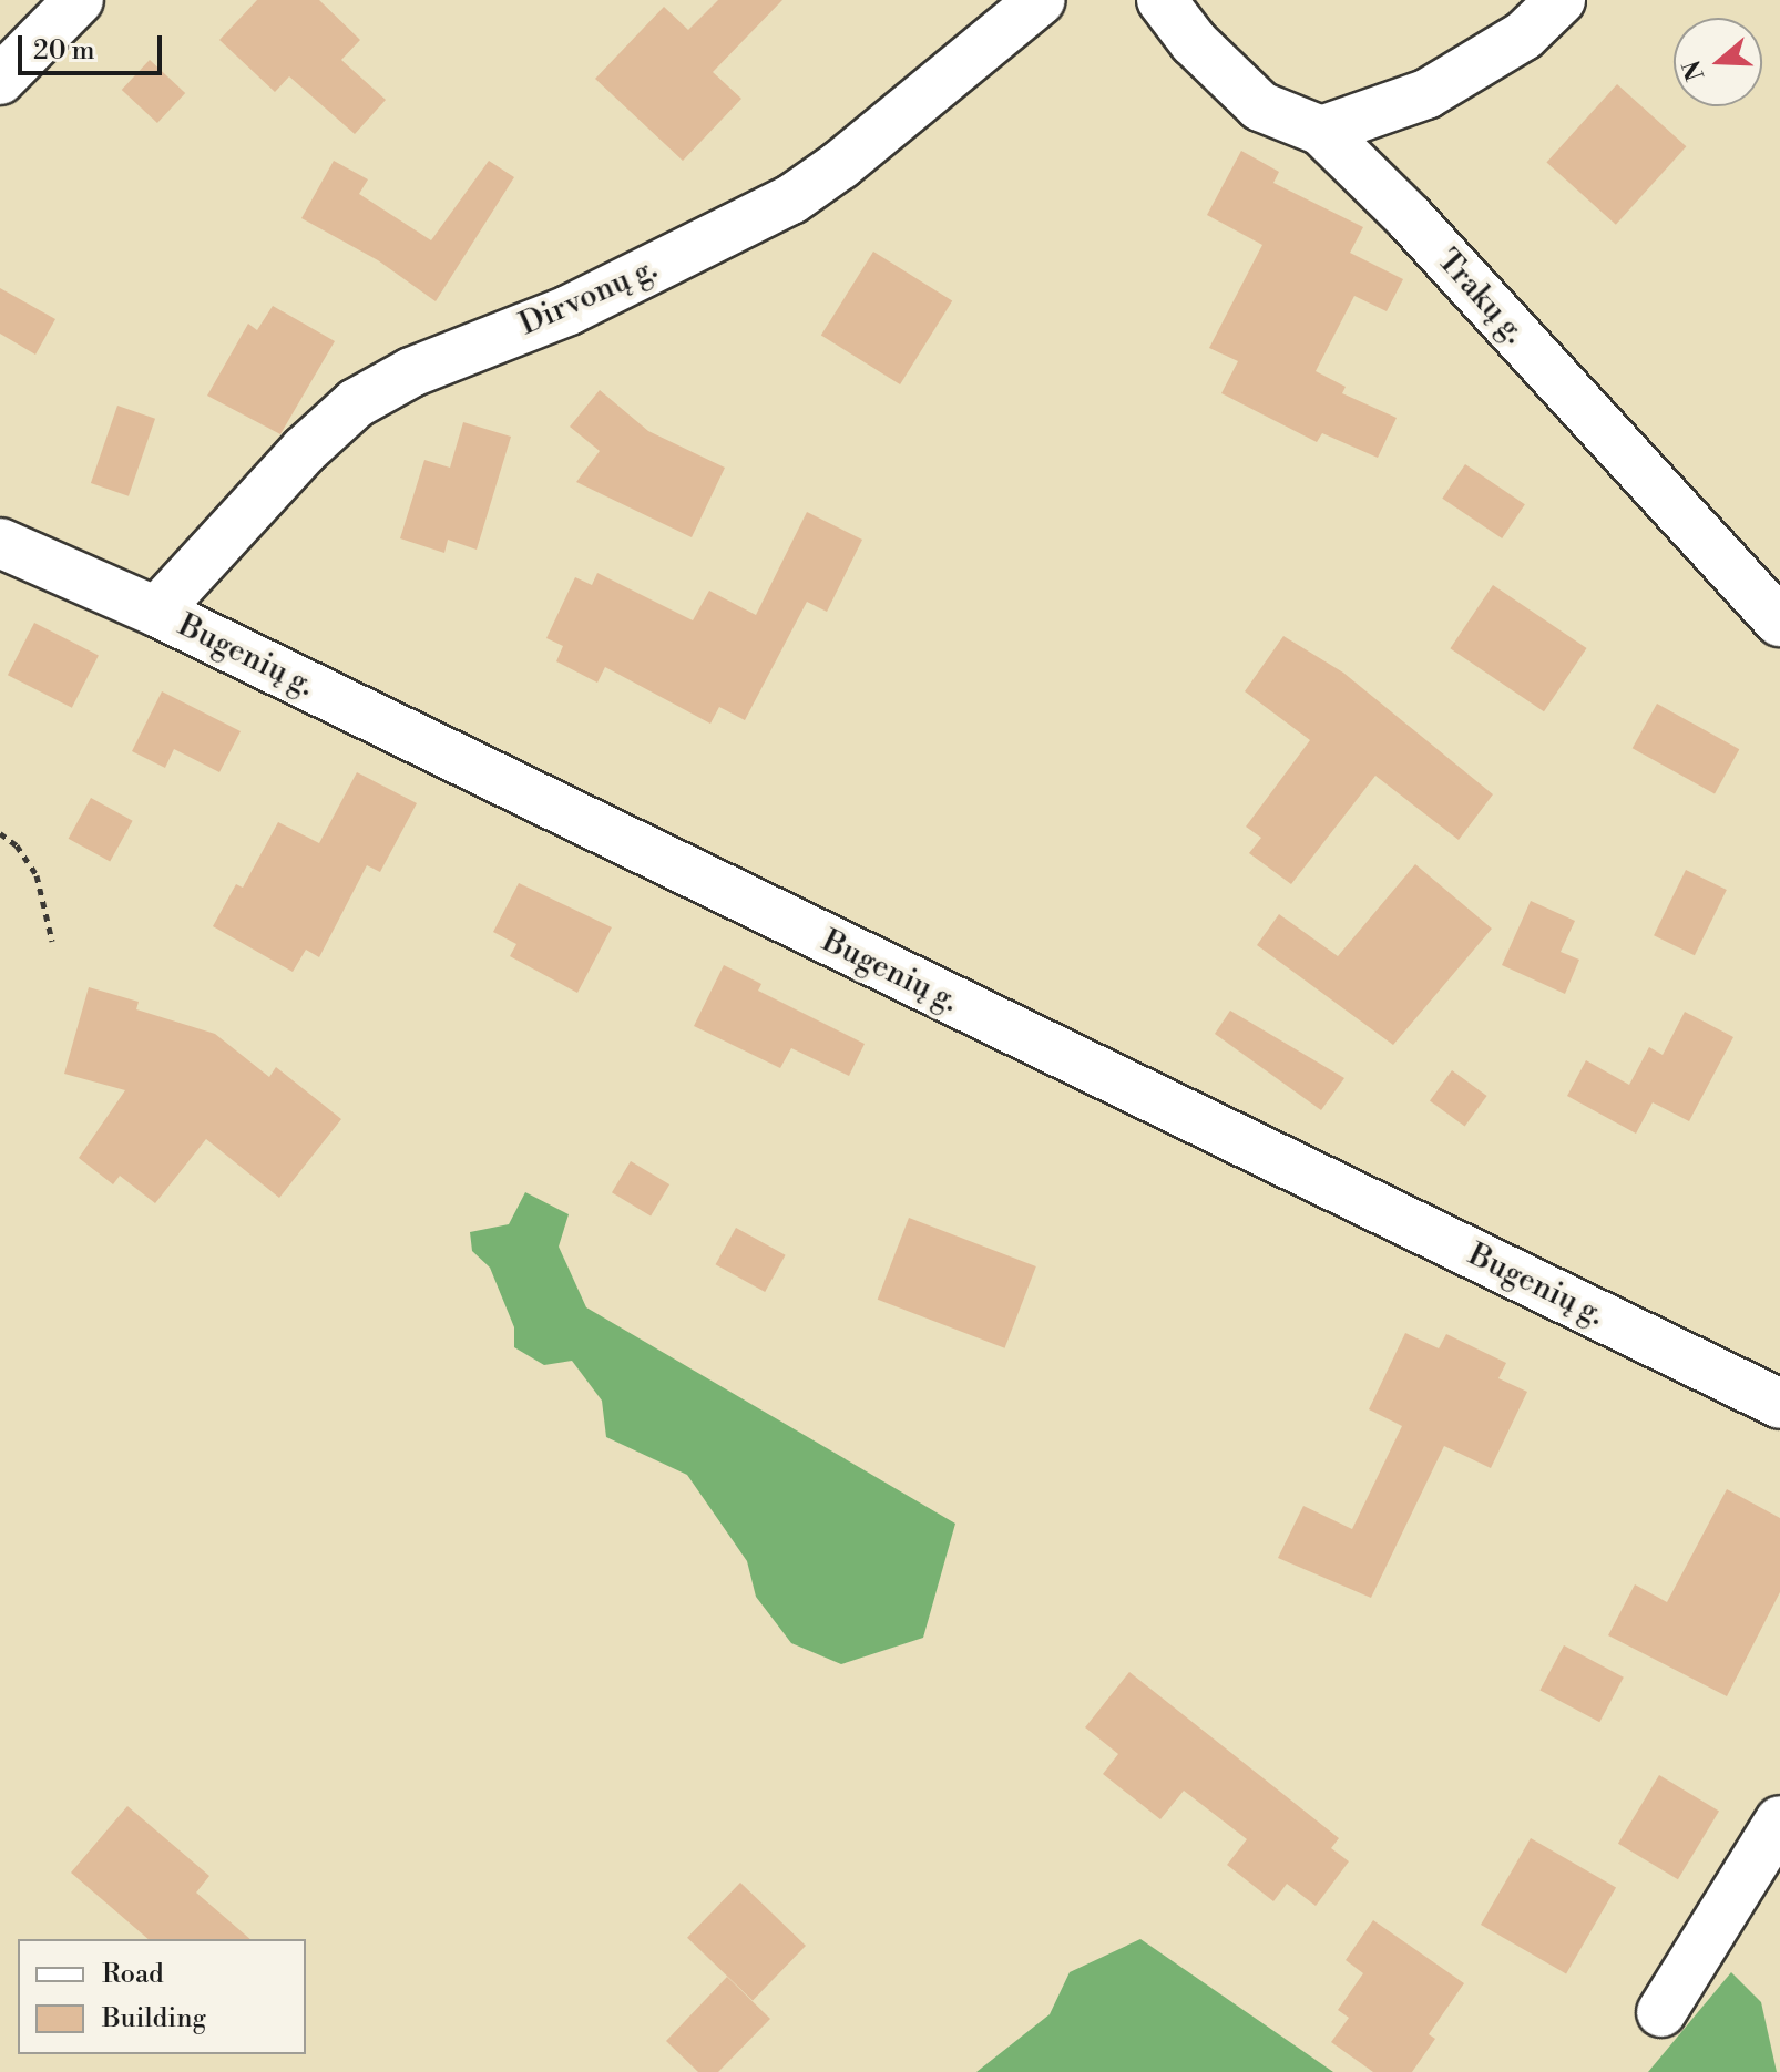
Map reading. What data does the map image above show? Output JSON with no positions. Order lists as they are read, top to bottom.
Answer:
{
  "streets": {
    "street": ["Dirvonų g.", "Trakų g.", "Bugenių g."]
  },
  "crossings": [
    ["Dirvonų g.", "Bugenių g."]
  ],
  "legend": ["Road", "Building"],
  "scale_bar": "20 m",
  "north": "left"
}
